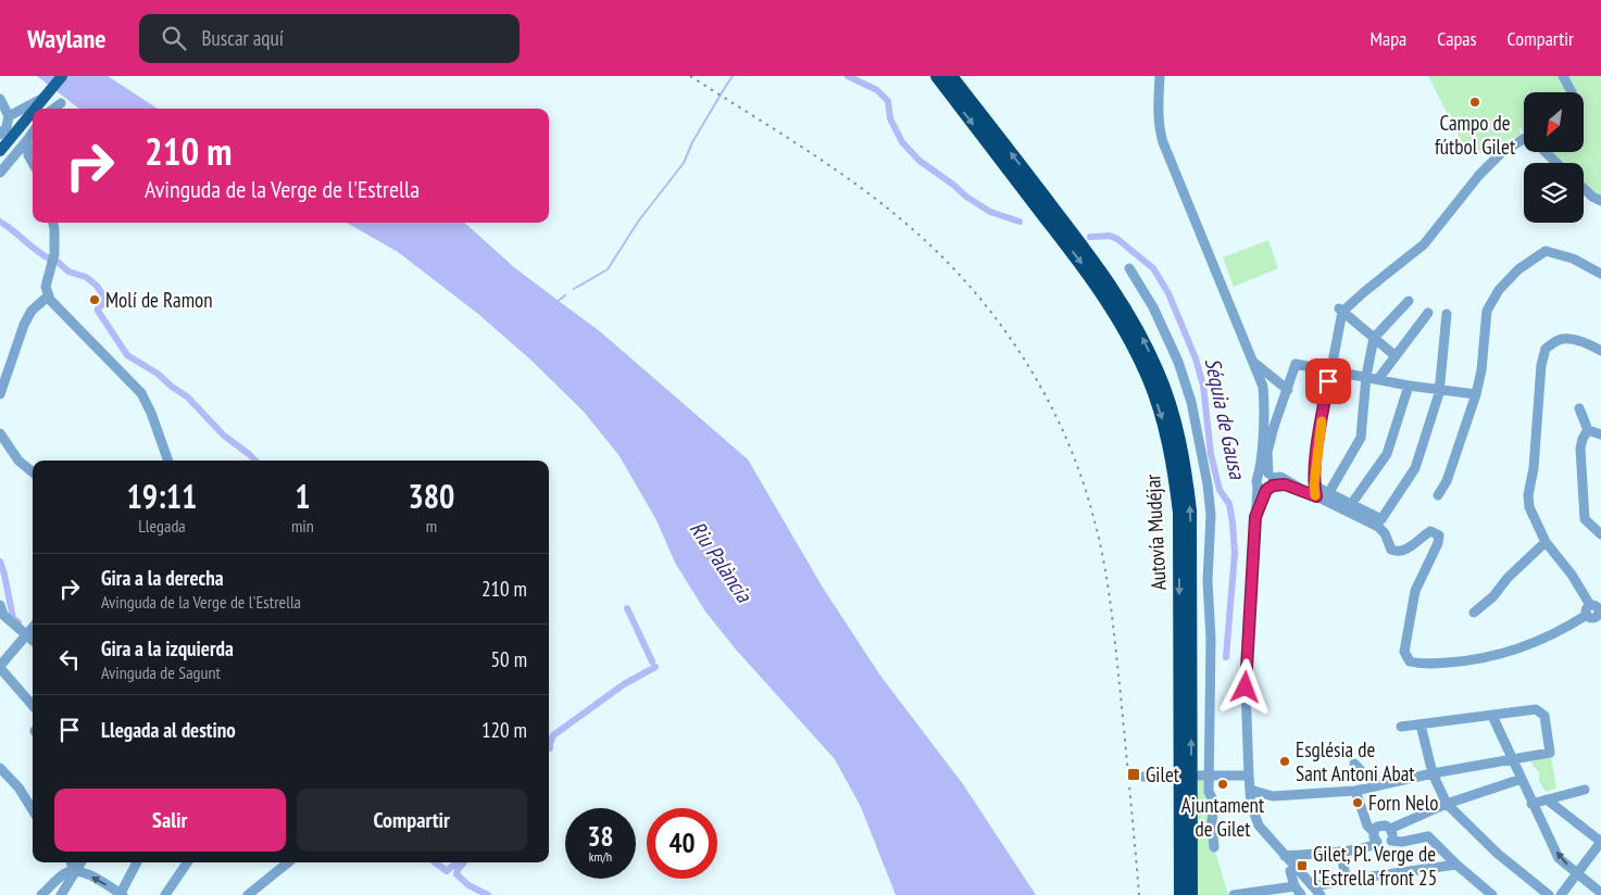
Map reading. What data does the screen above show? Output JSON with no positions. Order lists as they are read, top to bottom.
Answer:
{
  "streets": {
    "highway": ["Autovía Mudéjar"]
  },
  "water": ["Séquia de Gausa", "Riu Palància"],
  "places": {
    "other": [
      "Campo de fútbol Gilet",
      "Molí de Ramon",
      "Església de Sant Antoni Abat",
      "Ajuntament de Gilet",
      "Forn Nelo"
    ],
    "transit": ["Gilet", "Gilet, Pl. Verge de l'Estrella front 25"]
  },
  "north": "bottom left",
  "page": {
    "header": "Waylane",
    "search": "Buscar aquí",
    "nav": ["Mapa", "Capas", "Compartir"],
    "turn": ["210 m", "Avinguda de la Verge de l'Estrella"],
    "eta": [
      "19:11",
      "Llegada",
      "1",
      "min",
      "380",
      "m"
    ],
    "list": [
      {
        "name": "Gira a la derecha",
        "note": "Avinguda de la Verge de l'Estrella",
        "value": "210 m"
      },
      {
        "name": "Gira a la izquierda",
        "note": "Avinguda de Sagunt",
        "value": "50 m"
      },
      {
        "name": "Llegada al destino",
        "value": "120 m"
      }
    ],
    "buttons": ["Salir", "Compartir"],
    "speed": "38 km/h",
    "limit": "40"
  }
}
